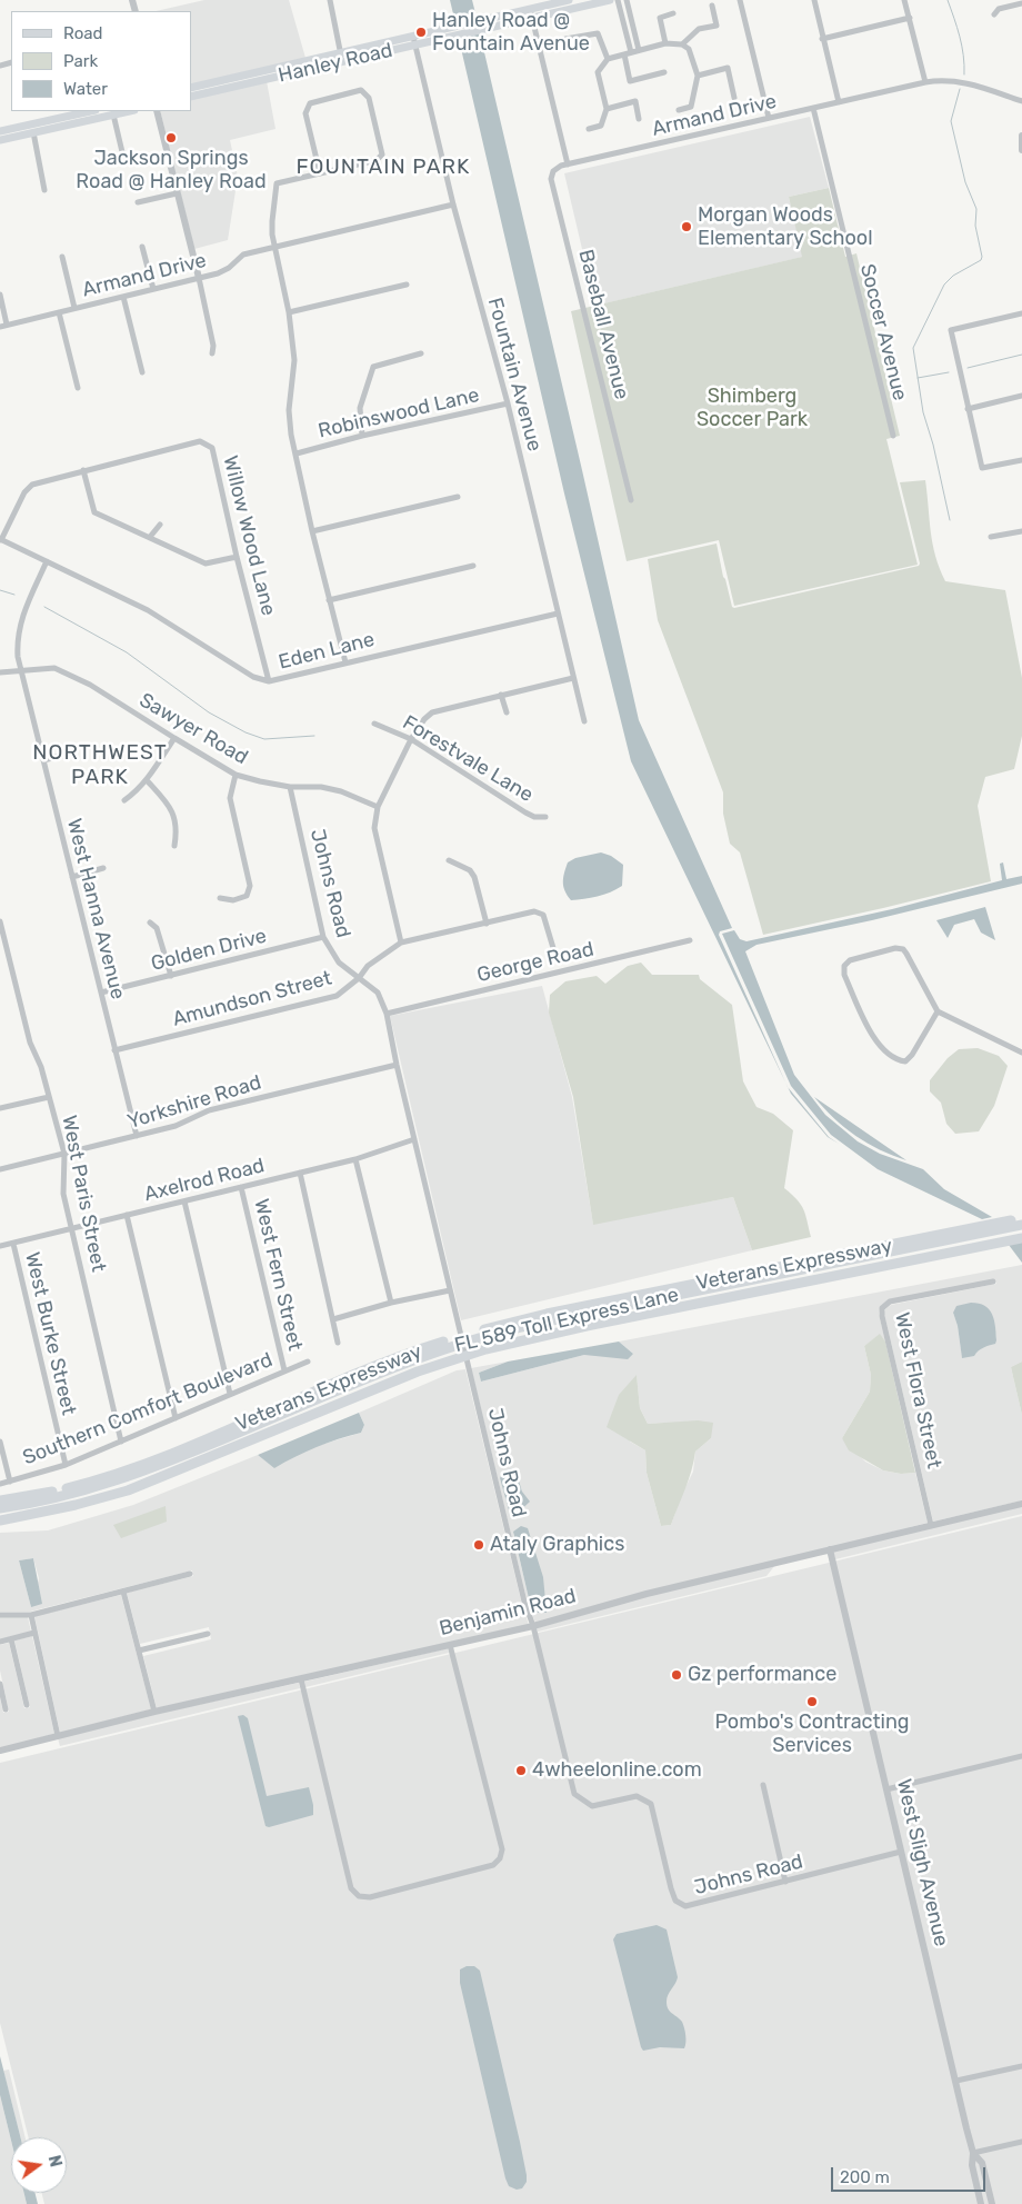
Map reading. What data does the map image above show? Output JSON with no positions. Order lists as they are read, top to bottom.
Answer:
{
  "streets": {
    "highway": ["Veterans Expressway", "FL 589 Toll Express Lane"],
    "main road": ["Hanley Road"],
    "street": [
      "Armand Drive",
      "Baseball Avenue",
      "Soccer Avenue",
      "Fountain Avenue",
      "Robinswood Lane",
      "Willow Wood Lane",
      "Eden Lane",
      "Sawyer Road",
      "Forestvale Lane",
      "Johns Road",
      "West Hanna Avenue",
      "Golden Drive",
      "George Road",
      "Amundson Street",
      "Yorkshire Road",
      "Axelrod Road",
      "West Paris Street",
      "West Fern Street",
      "West Burke Street",
      "West Flora Street",
      "Southern Comfort Boulevard",
      "Benjamin Road",
      "West Sligh Avenue"
    ]
  },
  "crossings": [
    ["Hanley Road", "Fountain Avenue"],
    ["Armand Drive", "Baseball Avenue"],
    ["Armand Drive", "Soccer Avenue"],
    ["Armand Drive", "Fountain Avenue"],
    ["Fountain Avenue", "Robinswood Lane"],
    ["Fountain Avenue", "Eden Lane"],
    ["Willow Wood Lane", "Eden Lane"],
    ["Eden Lane", "West Hanna Avenue"],
    ["Sawyer Road", "Johns Road"],
    ["Sawyer Road", "West Hanna Avenue"],
    ["Johns Road", "Golden Drive"],
    ["Johns Road", "George Road"],
    ["Johns Road", "Amundson Street"],
    ["Johns Road", "Yorkshire Road"],
    ["Johns Road", "Axelrod Road"],
    ["Johns Road", "Benjamin Road"],
    ["Johns Road", "West Sligh Avenue"],
    ["West Hanna Avenue", "Golden Drive"],
    ["West Hanna Avenue", "Amundson Street"],
    ["West Hanna Avenue", "Yorkshire Road"],
    ["Yorkshire Road", "West Paris Street"],
    ["Axelrod Road", "West Paris Street"],
    ["Axelrod Road", "West Fern Street"],
    ["Axelrod Road", "West Burke Street"],
    ["West Paris Street", "Southern Comfort Boulevard"],
    ["Veterans Expressway", "FL 589 Toll Express Lane"],
    ["West Fern Street", "Southern Comfort Boulevard"],
    ["West Burke Street", "Southern Comfort Boulevard"],
    ["West Flora Street", "Benjamin Road"],
    ["Benjamin Road", "West Sligh Avenue"]
  ],
  "districts": ["FOUNTAIN PARK", "NORTHWEST PARK"],
  "parks": ["Shimberg Soccer Park"],
  "places": [
    "Hanley Road @ Fountain Avenue",
    "Jackson Springs Road @ Hanley Road",
    "Morgan Woods Elementary School",
    "Ataly Graphics",
    "Gz performance",
    "Pombo's Contracting Services",
    "4wheelonline.com"
  ],
  "legend": ["Road", "Park", "Water"],
  "scale_bar": "200 m",
  "north": "right"
}
